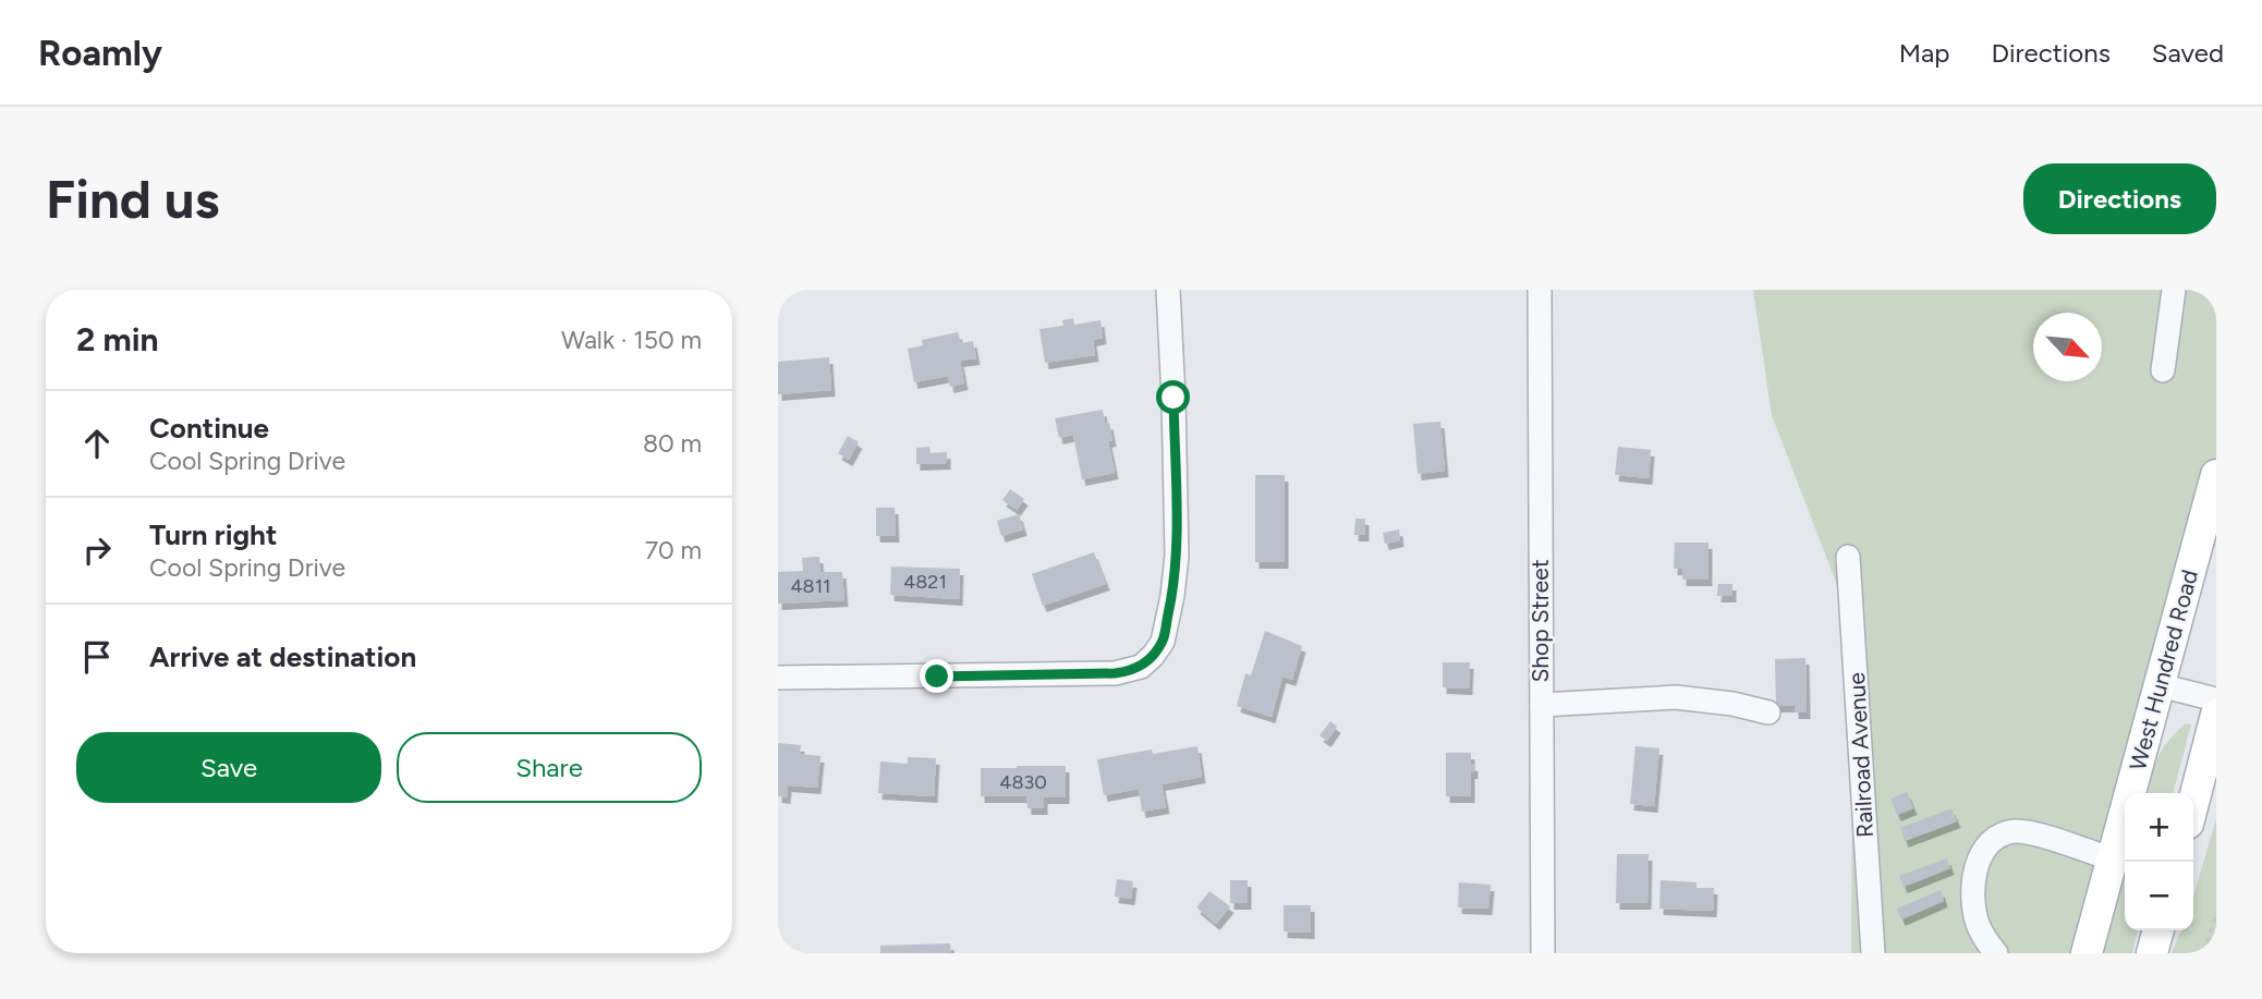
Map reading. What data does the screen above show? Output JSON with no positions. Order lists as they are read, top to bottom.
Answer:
{
  "streets": {
    "main road": ["West Hundred Road"],
    "street": ["Shop Street", "Railroad Avenue"]
  },
  "house_numbers": ["4821", "4811", "4830"],
  "north": "bottom right",
  "page": {
    "header": "Roamly",
    "nav": ["Map", "Directions", "Saved"],
    "buttons": [
      "Directions",
      ["Save", "Share"]
    ],
    "title": "Find us",
    "heading": ["2 min", "Walk · 150 m"],
    "list": [
      ["Continue", "Cool Spring Drive", "80 m"],
      ["Turn right", "Cool Spring Drive", "70 m"],
      "Arrive at destination"
    ],
    "map_buttons": ["+", "−"]
  }
}
